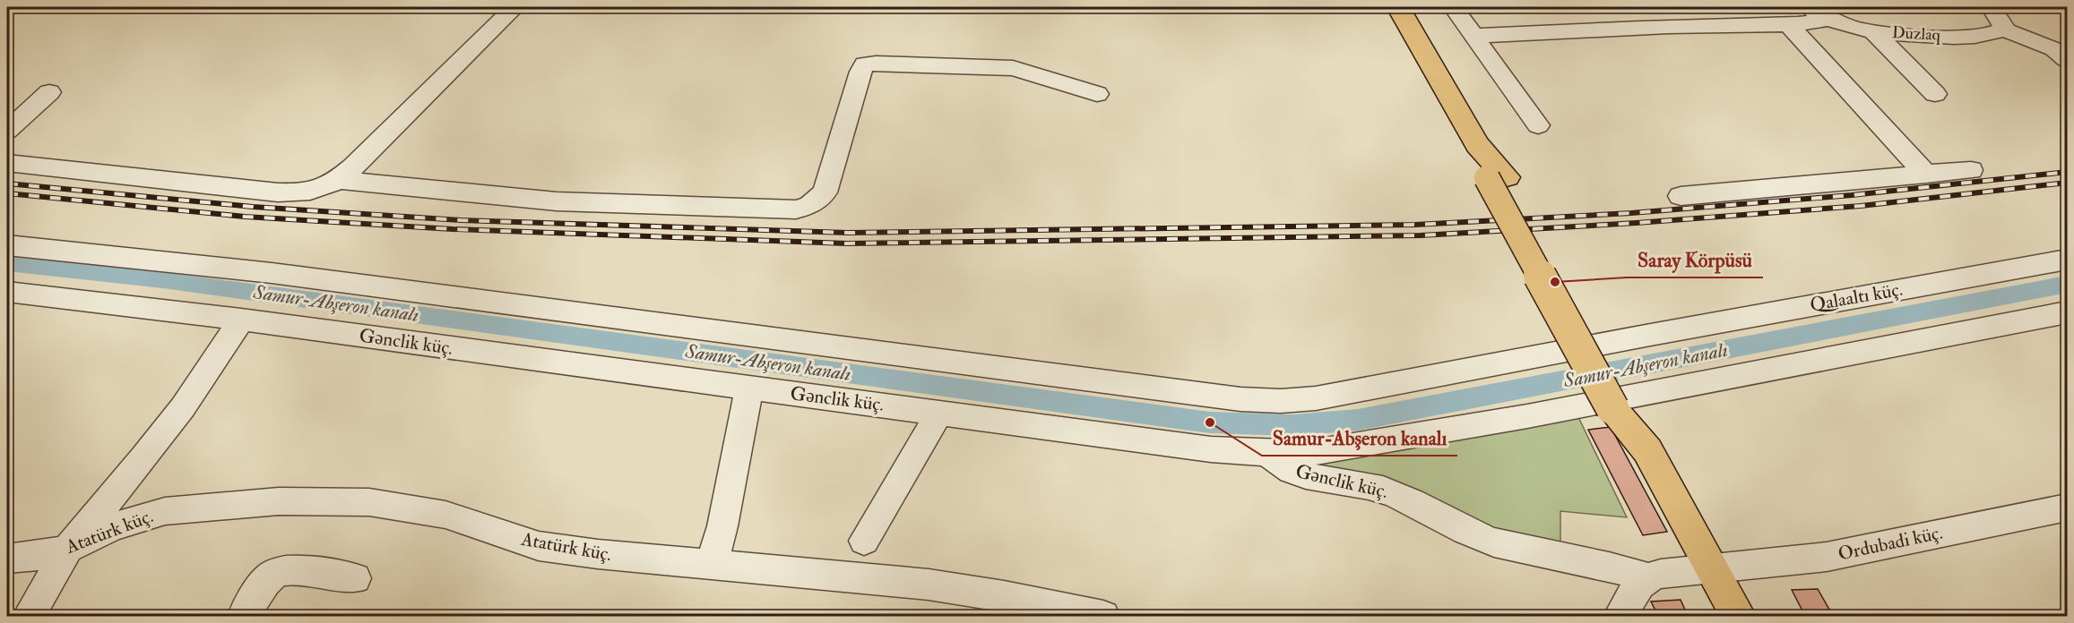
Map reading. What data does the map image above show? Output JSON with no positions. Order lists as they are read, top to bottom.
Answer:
{
  "streets": {
    "street": [
      "Duzlaq",
      "Qalaaltı küç.",
      "Gənclik küç.",
      "Atatürk küç.",
      "Ordubadi küç."
    ]
  },
  "water": ["Samur-Abşeron kanalı"],
  "places": ["Saray Körpüsü", "Samur-Abşeron kanalı"]
}
